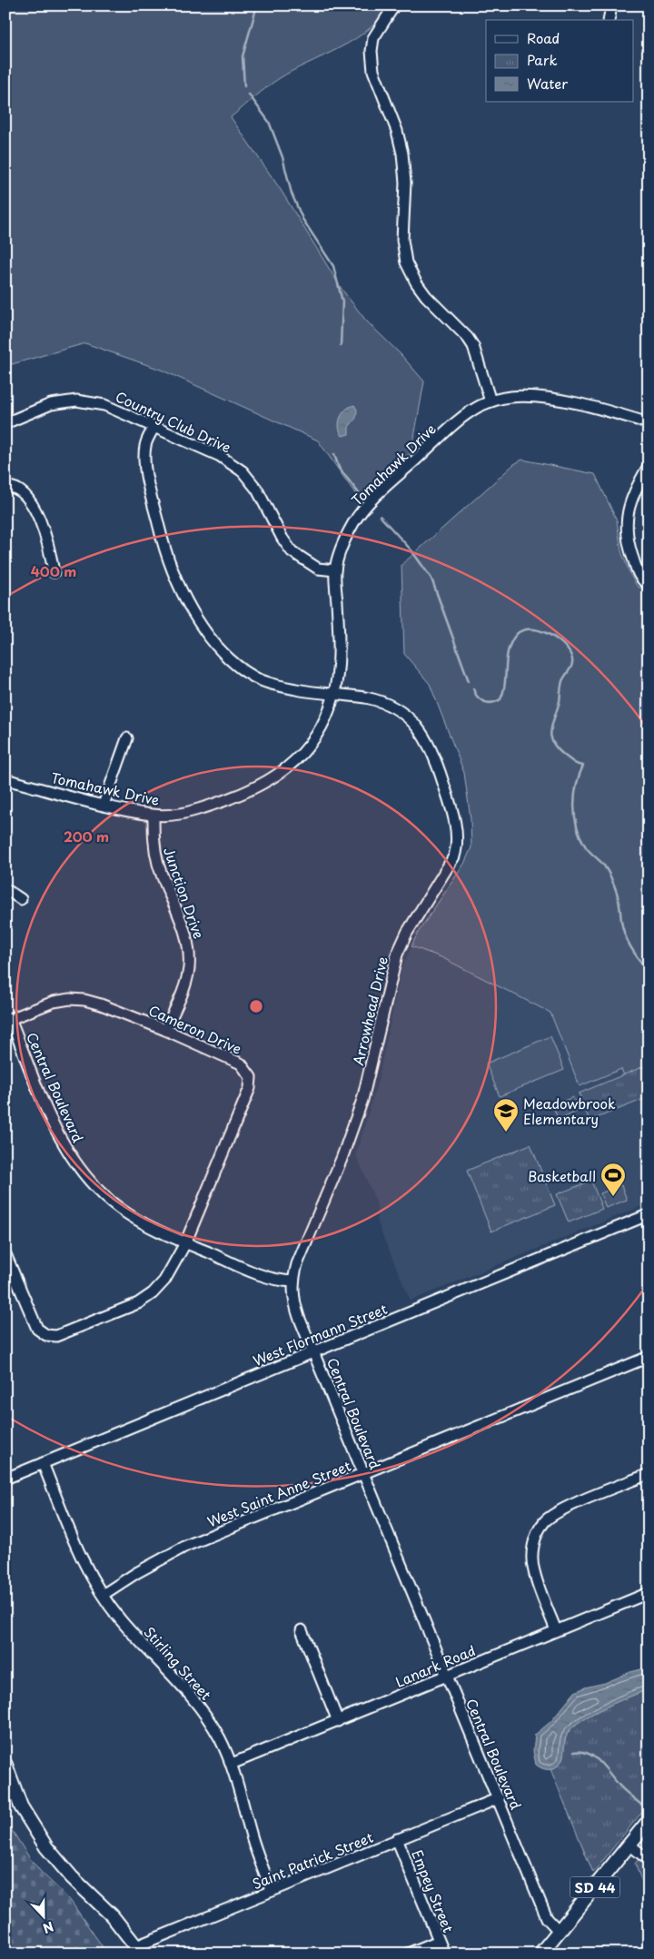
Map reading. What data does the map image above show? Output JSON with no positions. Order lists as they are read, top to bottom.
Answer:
{
  "streets": {
    "main road": ["SD 44"],
    "street": [
      "Country Club Drive",
      "Tomahawk Drive",
      "Junction Drive",
      "Arrowhead Drive",
      "Cameron Drive",
      "Central Boulevard",
      "West Flormann Street",
      "West Saint Anne Street",
      "Stirling Street",
      "Lanark Road",
      "Saint Patrick Street",
      "Empey Street"
    ]
  },
  "crossings": [
    ["Country Club Drive", "Tomahawk Drive"],
    ["Country Club Drive", "Arrowhead Drive"],
    ["Tomahawk Drive", "Junction Drive"],
    ["Tomahawk Drive", "Arrowhead Drive"],
    ["Junction Drive", "Cameron Drive"],
    ["Arrowhead Drive", "Central Boulevard"],
    ["Cameron Drive", "Central Boulevard"],
    ["Central Boulevard", "West Flormann Street"],
    ["Central Boulevard", "West Saint Anne Street"],
    ["Central Boulevard", "Lanark Road"],
    ["Central Boulevard", "Saint Patrick Street"],
    ["Central Boulevard", "SD 44"],
    ["West Flormann Street", "Stirling Street"],
    ["West Saint Anne Street", "Stirling Street"],
    ["Stirling Street", "Lanark Road"],
    ["Stirling Street", "Saint Patrick Street"],
    ["Saint Patrick Street", "Empey Street"]
  ],
  "places": {
    "school or university": ["Meadowbrook Elementary"],
    "sports": ["Basketball"]
  },
  "legend": ["Road", "Park", "Water"],
  "north": "bottom",
  "rings": ["400 m", "200 m"]
}
